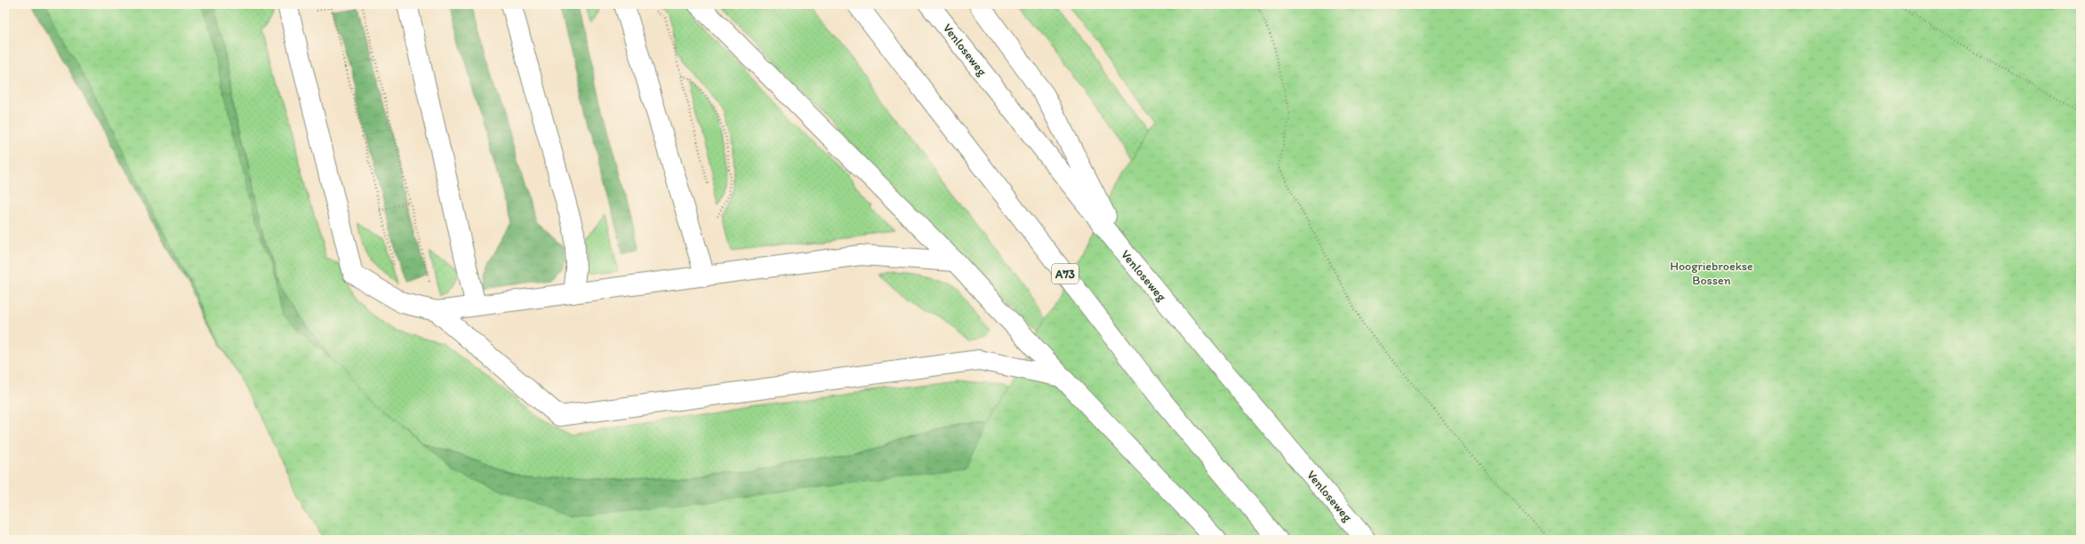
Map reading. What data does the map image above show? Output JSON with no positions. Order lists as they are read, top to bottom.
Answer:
{
  "streets": {
    "main road": ["Venloseweg", "A73"]
  },
  "parks": ["Hoogriebroekse Bossen"]
}
